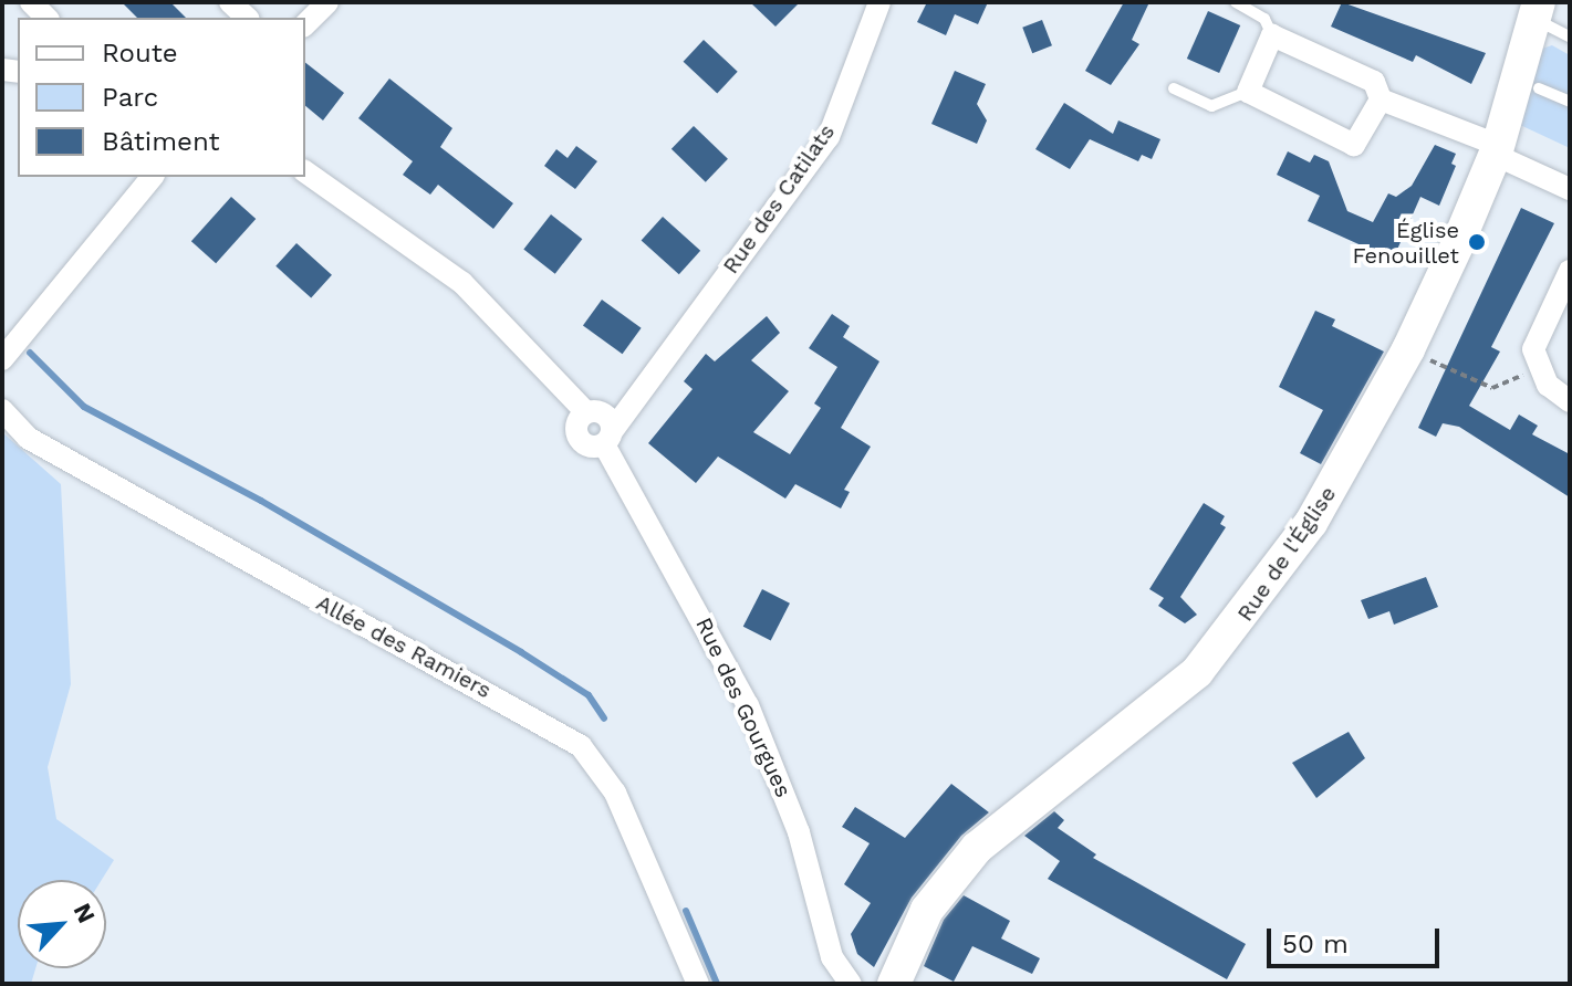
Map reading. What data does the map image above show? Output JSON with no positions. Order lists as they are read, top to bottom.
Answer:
{
  "streets": {
    "main road": ["Rue de l'Église"],
    "street": ["Rue des Catilats", "Allée des Ramiers", "Rue des Gourgues"]
  },
  "crossings": [
    ["Rue des Catilats", "Rue des Gourgues"]
  ],
  "places": ["Église Fenouillet"],
  "legend": ["Route", "Parc", "Bâtiment"],
  "scale_bar": "50 m",
  "north": "top right"
}
